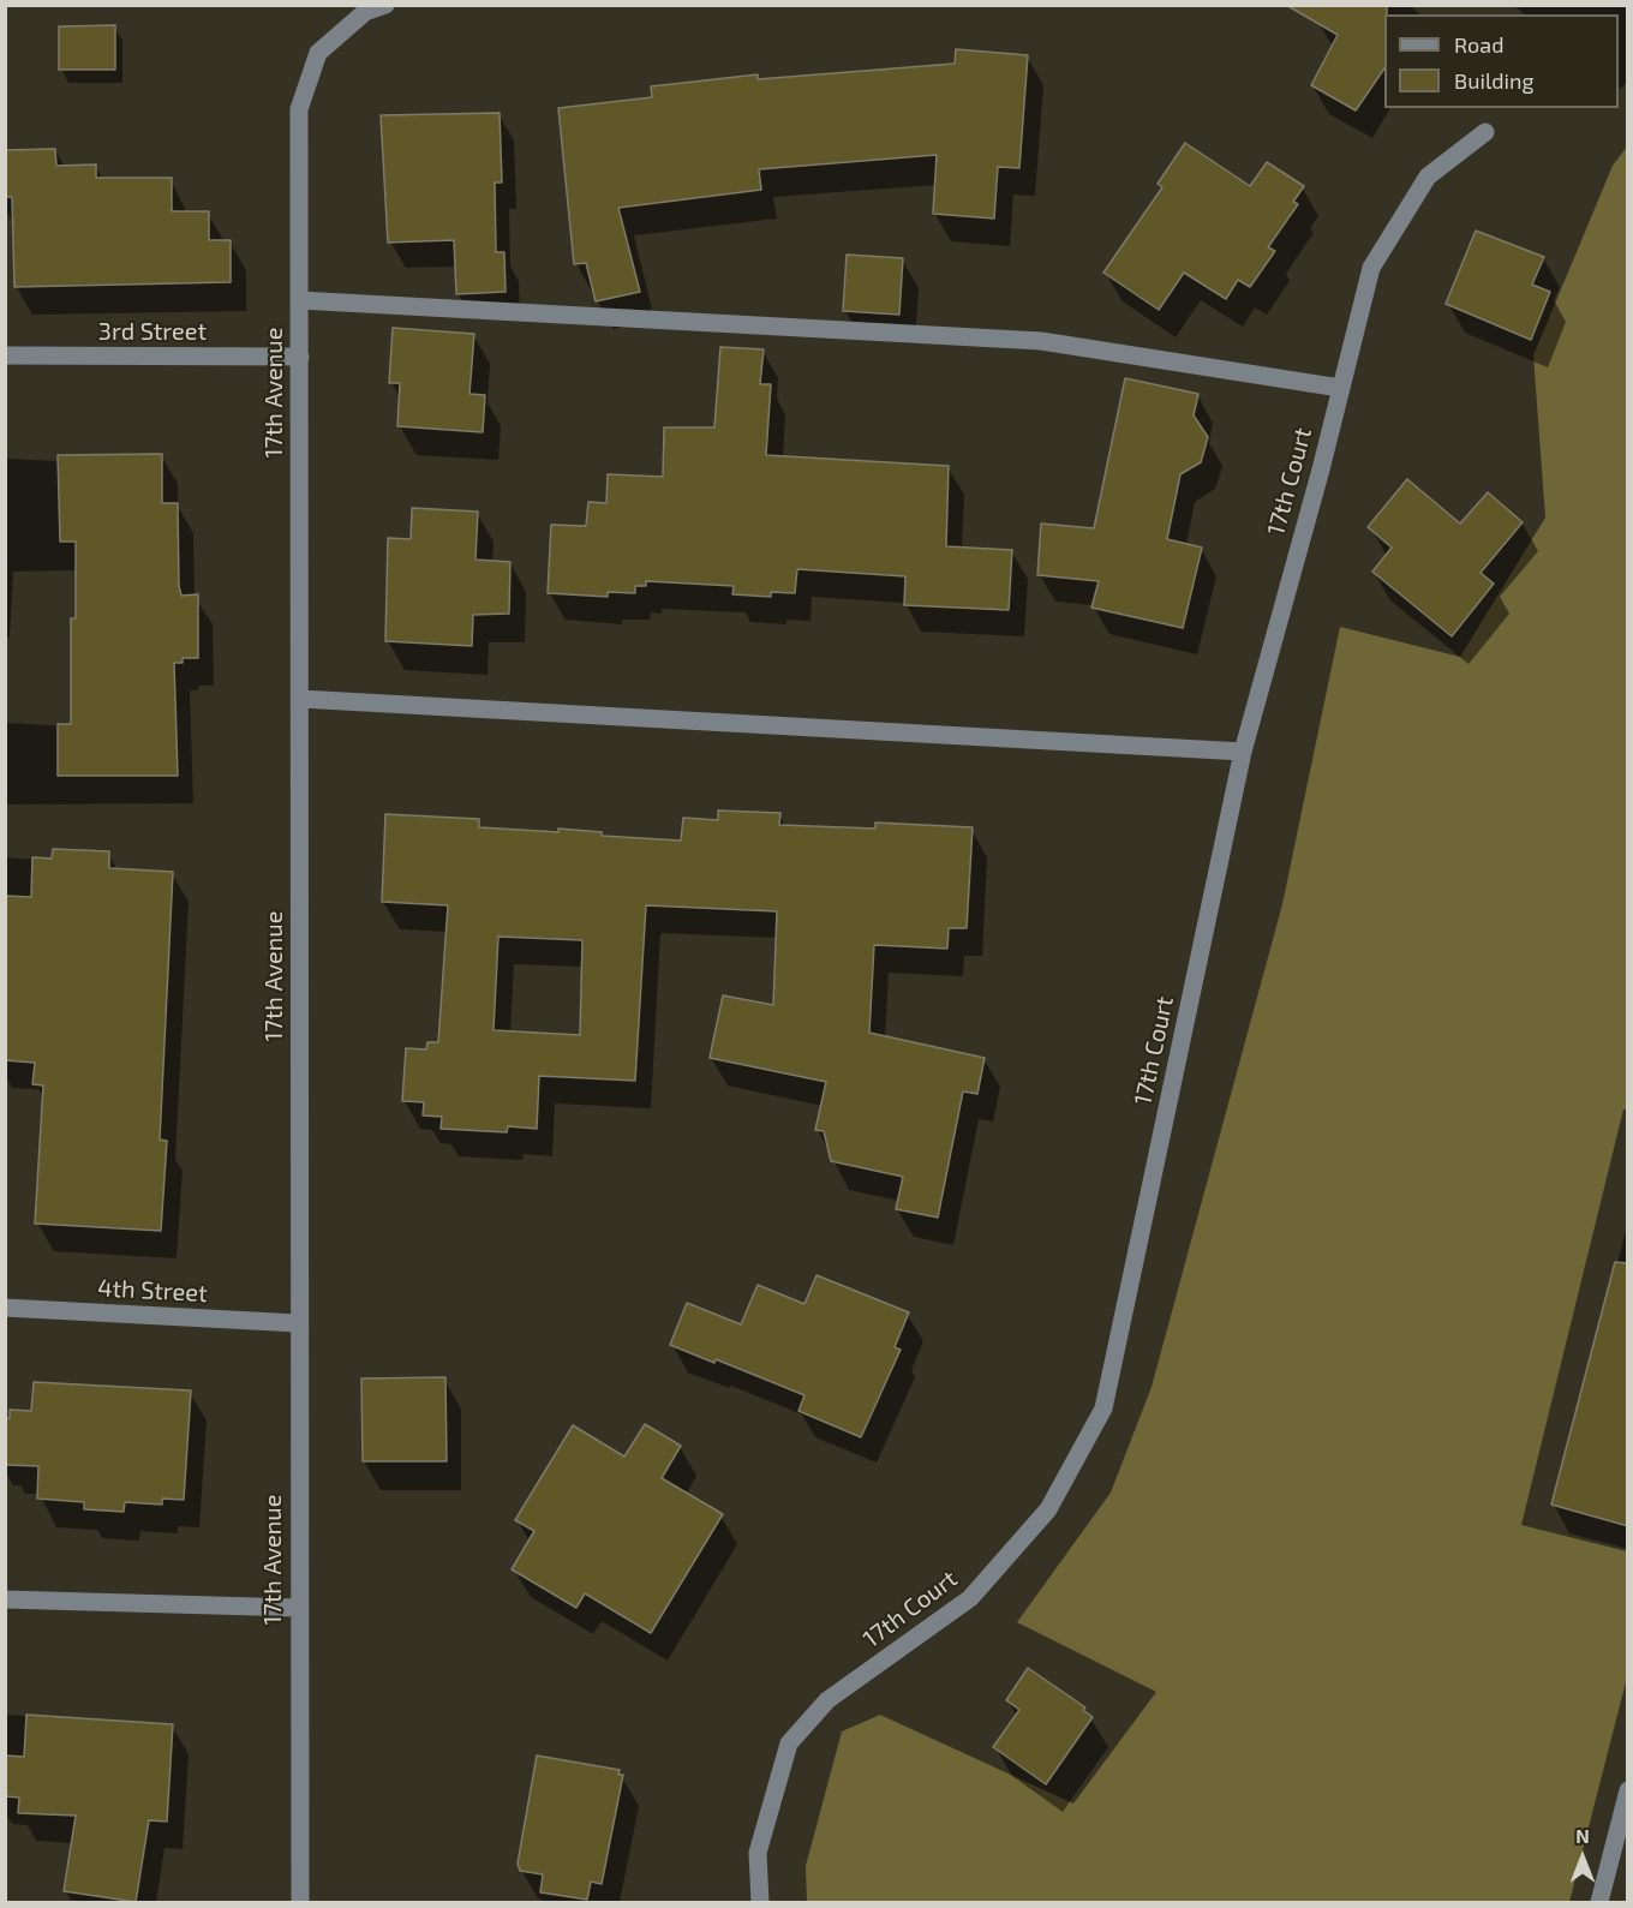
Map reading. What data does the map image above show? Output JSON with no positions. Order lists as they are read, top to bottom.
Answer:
{
  "streets": {
    "street": [
      "3rd Street",
      "17th Avenue",
      "17th Court",
      "4th Street"
    ]
  },
  "crossings": [
    ["3rd Street", "17th Avenue"],
    ["17th Avenue", "4th Street"]
  ],
  "legend": ["Road", "Building"],
  "north": "top"
}
